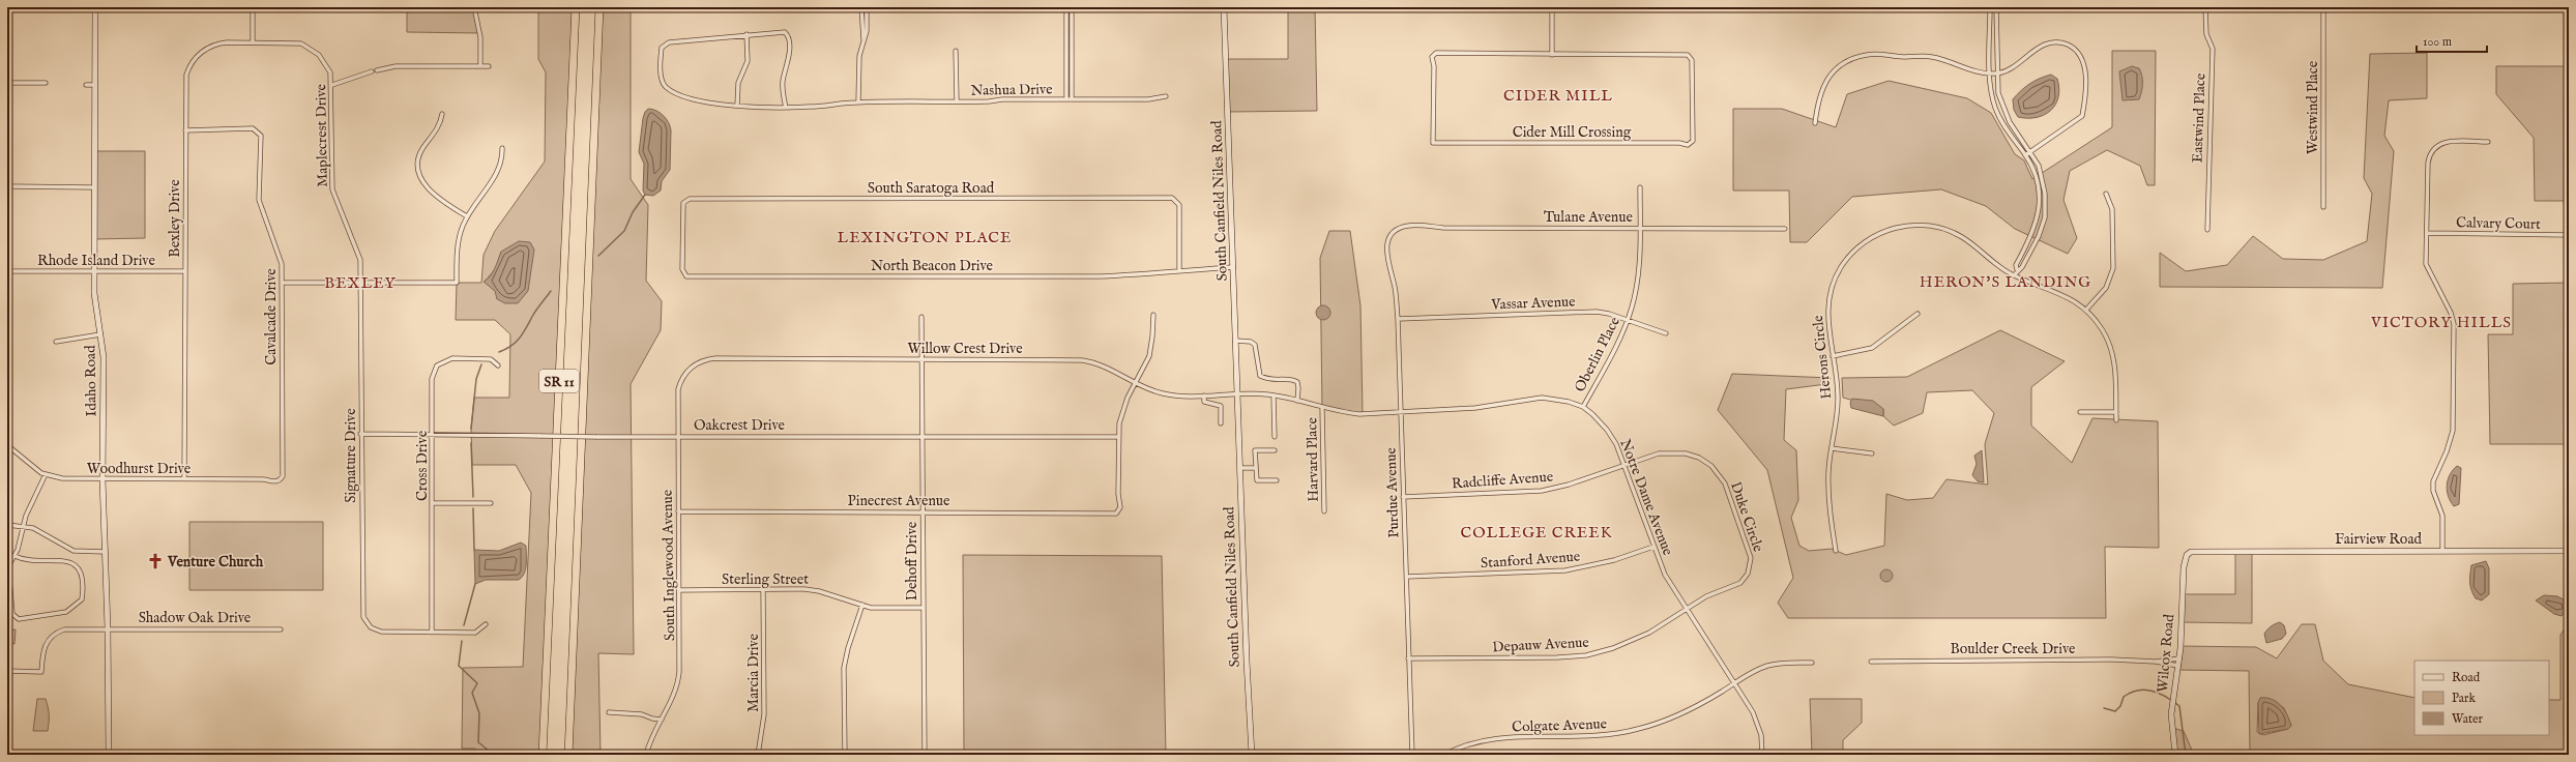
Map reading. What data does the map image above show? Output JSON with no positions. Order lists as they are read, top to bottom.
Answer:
{
  "streets": {
    "highway": ["SR 11"],
    "street": [
      "Nashua Drive",
      "Westwind Place",
      "Eastwind Place",
      "Cider Mill Crossing",
      "Maplecrest Drive",
      "South Saratoga Road",
      "South Canfield Niles Road",
      "Tulane Avenue",
      "Bexley Drive",
      "Calvary Court",
      "Rhode Island Drive",
      "North Beacon Drive",
      "Vassar Avenue",
      "Cavalcade Drive",
      "Willow Crest Drive",
      "Oberlin Place",
      "Herons Circle",
      "Idaho Road",
      "Oakcrest Drive",
      "Signature Drive",
      "Harvard Place",
      "Cross Drive",
      "Woodhurst Drive",
      "Radcliffe Avenue",
      "Purdue Avenue",
      "Notre Dame Avenue",
      "Pinecrest Avenue",
      "Duke Circle",
      "Fairview Road",
      "Stanford Avenue",
      "Dehoff Drive",
      "South Inglewood Avenue",
      "Sterling Street",
      "Shadow Oak Drive",
      "Depauw Avenue",
      "Boulder Creek Drive",
      "Wilcox Road",
      "Marcia Drive",
      "Colgate Avenue"
    ]
  },
  "crossings": [
    ["Maplecrest Drive", "Bexley Drive"],
    ["Maplecrest Drive", "Signature Drive"],
    ["South Saratoga Road", "North Beacon Drive"],
    ["South Canfield Niles Road", "North Beacon Drive"],
    ["South Canfield Niles Road", "Willow Crest Drive"],
    ["South Canfield Niles Road", "Notre Dame Avenue"],
    ["Tulane Avenue", "Oberlin Place"],
    ["Tulane Avenue", "Purdue Avenue"],
    ["Bexley Drive", "Rhode Island Drive"],
    ["Bexley Drive", "Cavalcade Drive"],
    ["Bexley Drive", "Woodhurst Drive"],
    ["Rhode Island Drive", "Idaho Road"],
    ["Vassar Avenue", "Oberlin Place"],
    ["Vassar Avenue", "Purdue Avenue"],
    ["Cavalcade Drive", "Woodhurst Drive"],
    ["Willow Crest Drive", "Notre Dame Avenue"],
    ["Willow Crest Drive", "Dehoff Drive"],
    ["Willow Crest Drive", "South Inglewood Avenue"],
    ["Oberlin Place", "Notre Dame Avenue"],
    ["Idaho Road", "Woodhurst Drive"],
    ["Idaho Road", "Shadow Oak Drive"],
    ["SR 11", "Oakcrest Drive"],
    ["Oakcrest Drive", "Signature Drive"],
    ["Oakcrest Drive", "Cross Drive"],
    ["Oakcrest Drive", "Pinecrest Avenue"],
    ["Oakcrest Drive", "Dehoff Drive"],
    ["Oakcrest Drive", "South Inglewood Avenue"],
    ["Signature Drive", "Cross Drive"],
    ["Harvard Place", "Notre Dame Avenue"],
    ["Radcliffe Avenue", "Purdue Avenue"],
    ["Radcliffe Avenue", "Notre Dame Avenue"],
    ["Radcliffe Avenue", "Duke Circle"],
    ["Purdue Avenue", "Notre Dame Avenue"],
    ["Purdue Avenue", "Stanford Avenue"],
    ["Purdue Avenue", "Depauw Avenue"],
    ["Notre Dame Avenue", "Duke Circle"],
    ["Notre Dame Avenue", "Stanford Avenue"],
    ["Notre Dame Avenue", "Depauw Avenue"],
    ["Notre Dame Avenue", "Colgate Avenue"],
    ["Pinecrest Avenue", "Dehoff Drive"],
    ["Pinecrest Avenue", "South Inglewood Avenue"],
    ["Duke Circle", "Depauw Avenue"],
    ["Fairview Road", "Wilcox Road"],
    ["Dehoff Drive", "Sterling Street"],
    ["South Inglewood Avenue", "Sterling Street"],
    ["Sterling Street", "Marcia Drive"],
    ["Boulder Creek Drive", "Wilcox Road"]
  ],
  "districts": [
    "CIDER MILL",
    "LEXINGTON PLACE",
    "HERON'S LANDING",
    "BEXLEY",
    "VICTORY HILLS",
    "COLLEGE CREEK"
  ],
  "places": {
    "church": ["Venture Church"]
  },
  "legend": ["Road", "Park", "Water"],
  "scale_bar": "100 m"
}
